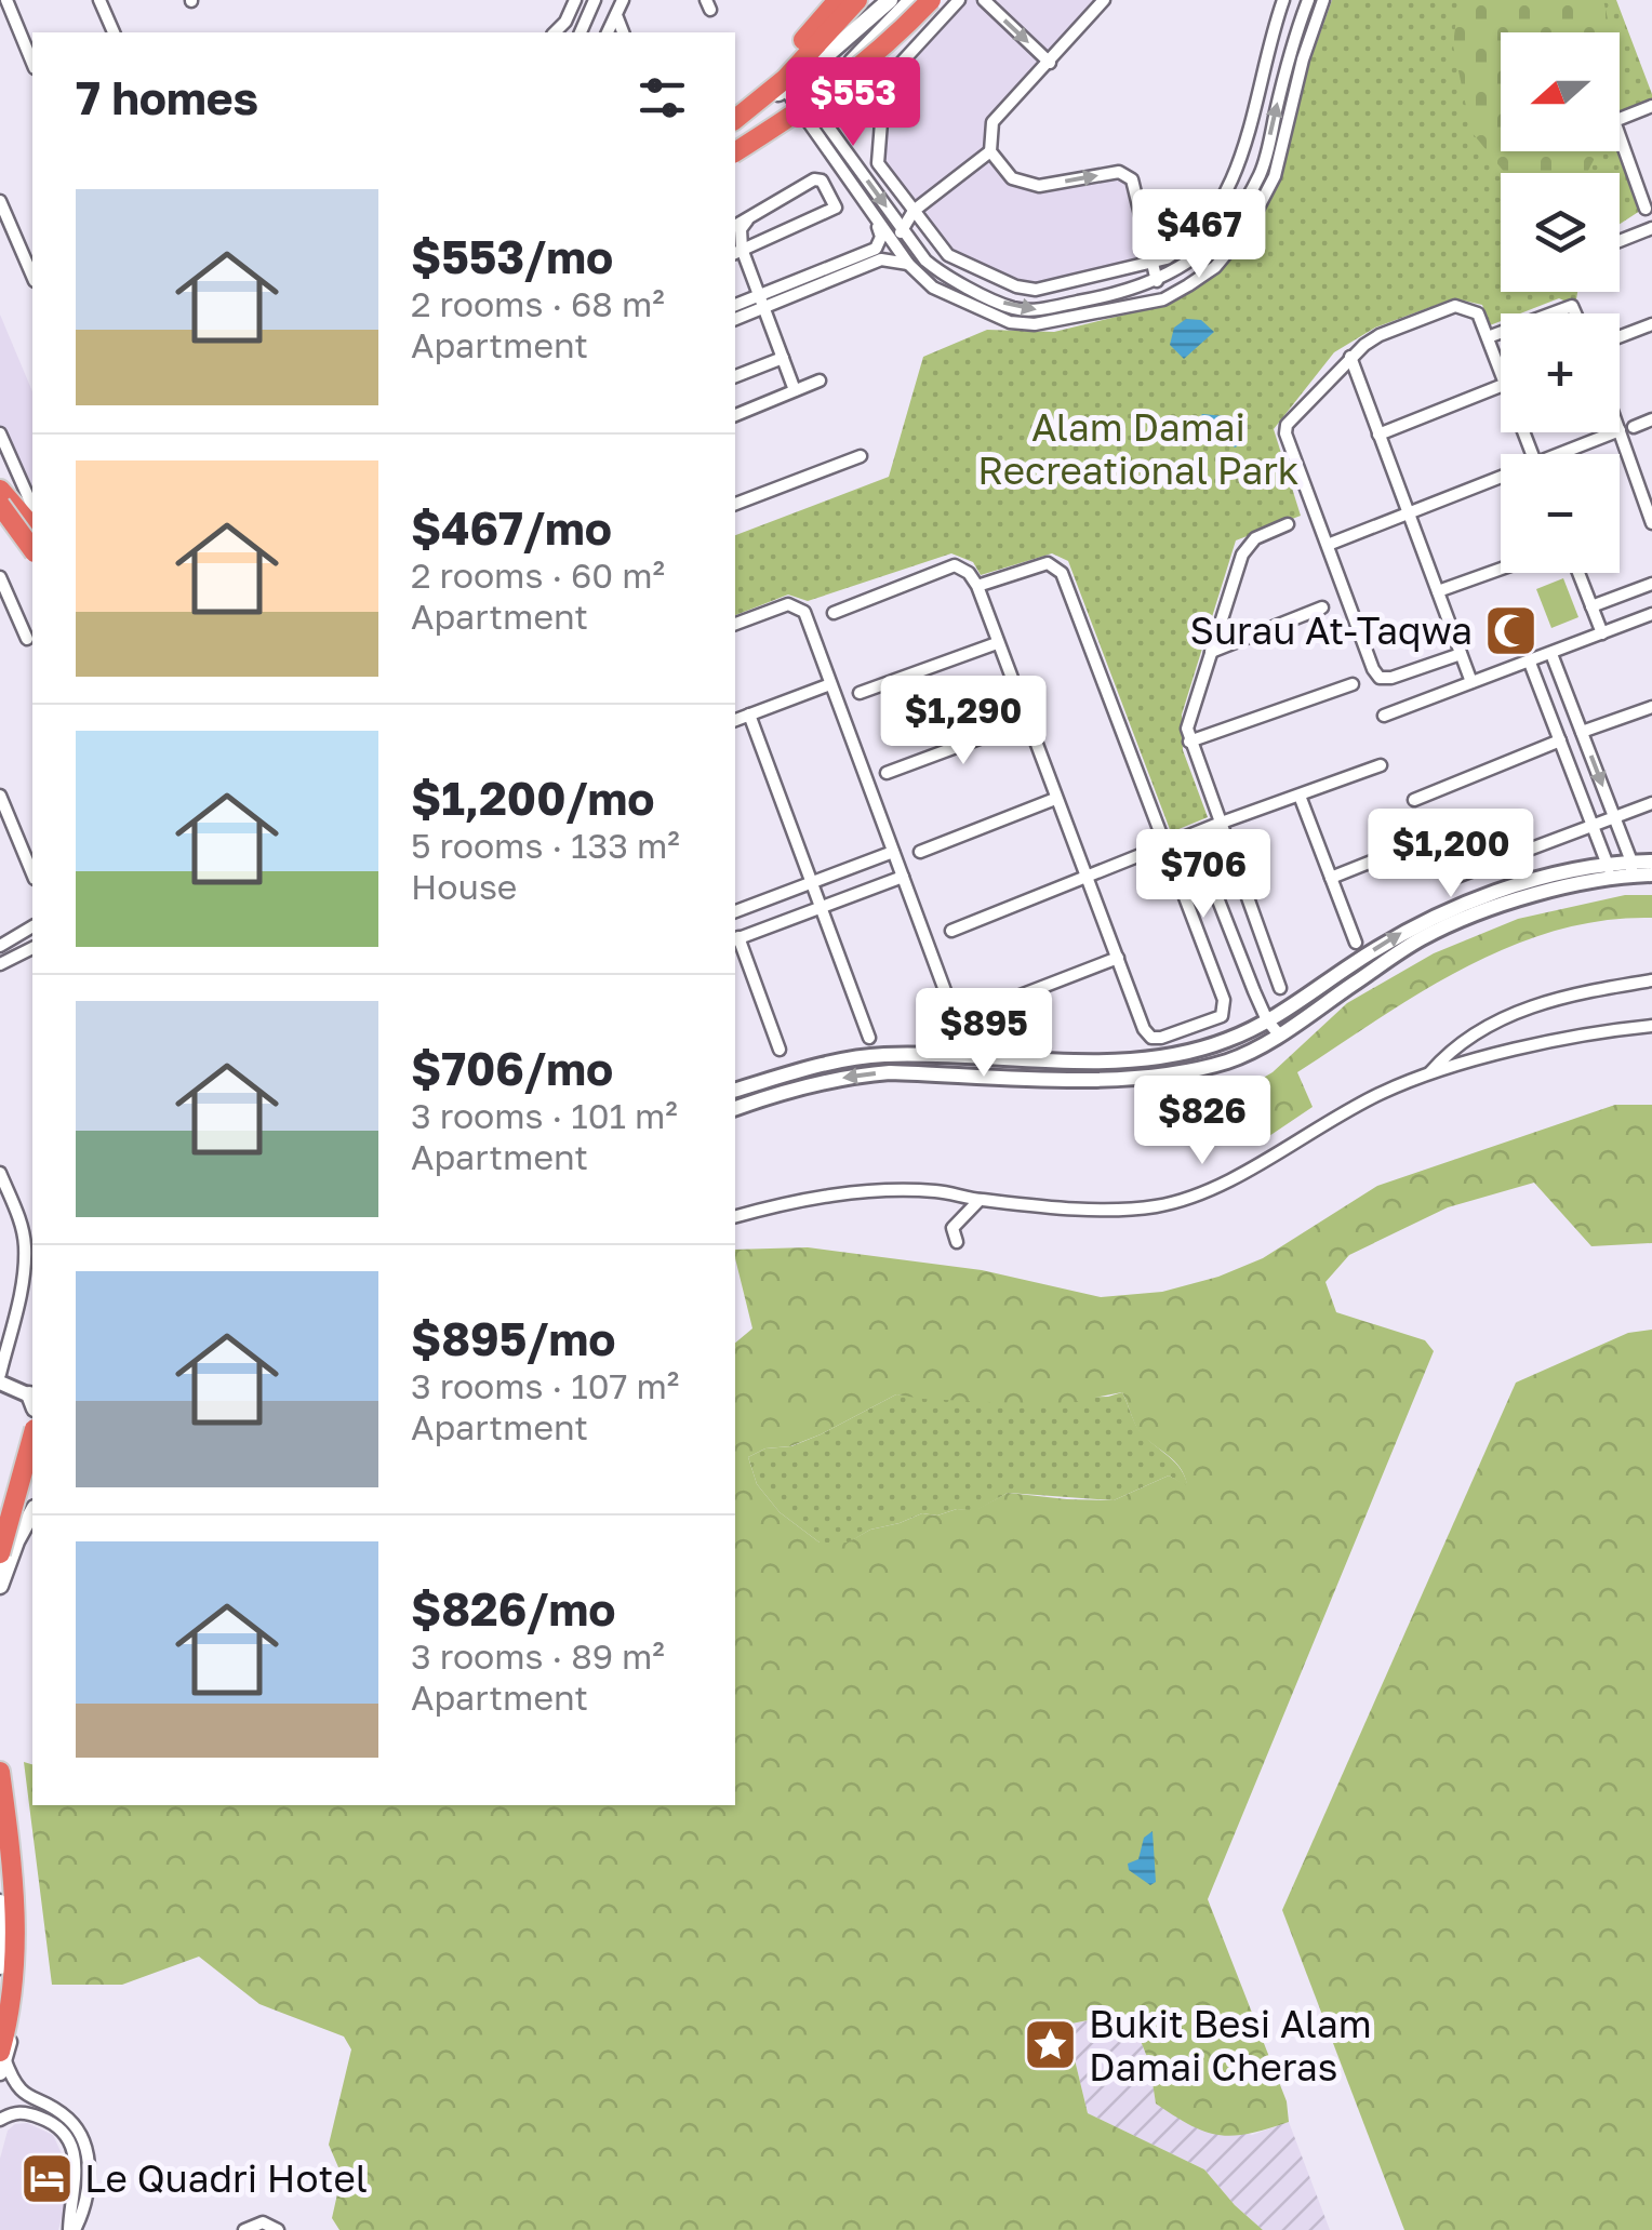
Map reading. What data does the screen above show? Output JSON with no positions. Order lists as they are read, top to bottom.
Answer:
{
  "parks": ["Alam Damai Recreational Park"],
  "places": {
    "mosque": ["Surau At-Taqwa"],
    "place": ["Bukit Besi Alam Damai Cheras"],
    "hotel": ["Le Quadri Hotel"]
  },
  "north": "left",
  "page": {
    "map_buttons": ["+", "−"],
    "heading": "7 homes",
    "price": [
      "$553",
      "$467",
      "$1,290",
      "$1,200",
      "$706",
      "$895",
      "$826"
    ],
    "list": [
      {
        "name": "$553/mo",
        "note": "2 rooms · 68 m² · Apartment"
      },
      {
        "name": "$467/mo",
        "note": "2 rooms · 60 m² · Apartment"
      },
      {
        "name": "$1,200/mo",
        "note": "5 rooms · 133 m² · House"
      },
      {
        "name": "$706/mo",
        "note": "3 rooms · 101 m² · Apartment"
      },
      {
        "name": "$895/mo",
        "note": "3 rooms · 107 m² · Apartment"
      },
      {
        "name": "$826/mo",
        "note": "3 rooms · 89 m² · Apartment"
      }
    ]
  }
}
